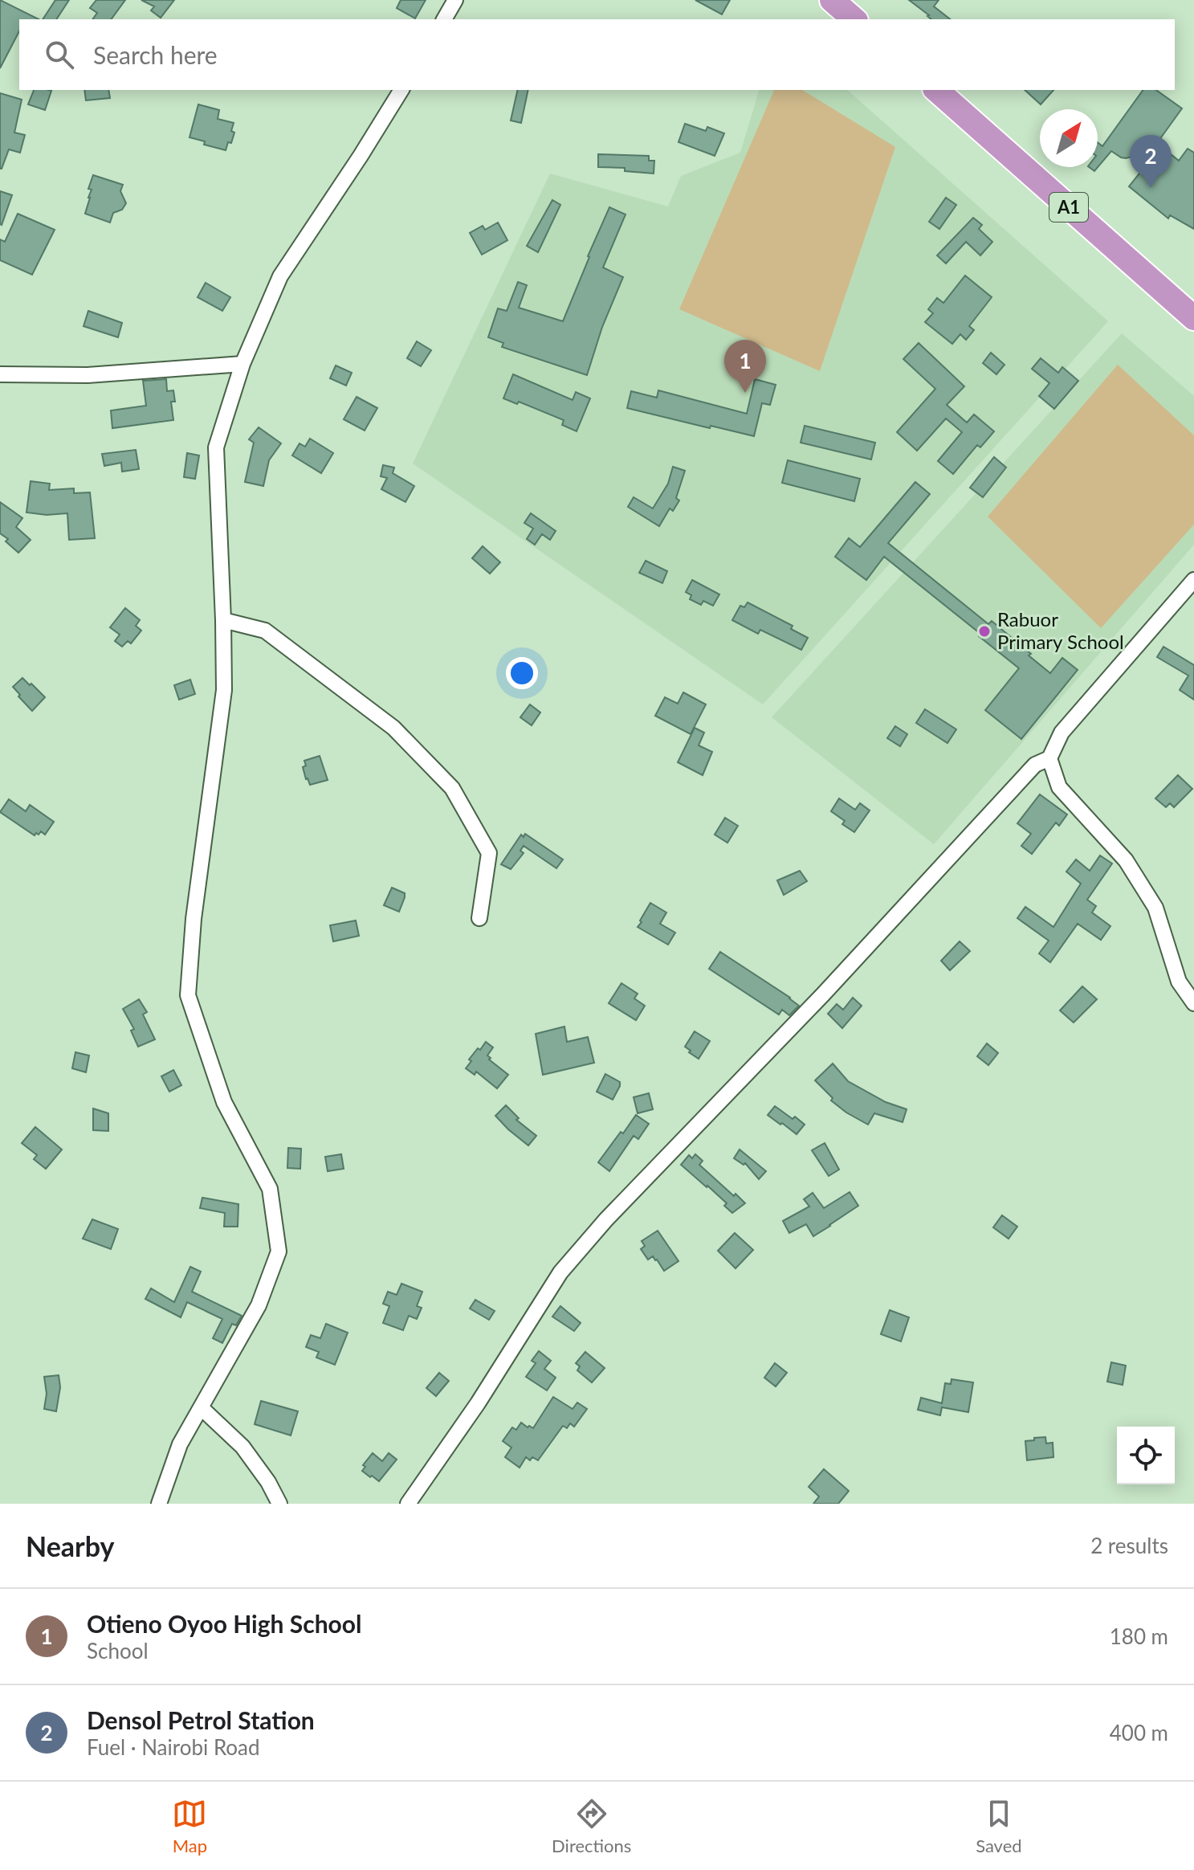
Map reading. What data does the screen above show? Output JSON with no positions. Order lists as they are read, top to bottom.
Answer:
{
  "streets": {
    "highway": ["A1"]
  },
  "places": ["Rabuor Primary School"],
  "north": "top right",
  "page": {
    "search": "Search here",
    "pins": ["2", "1"],
    "heading": ["Nearby", "2 results"],
    "list": [
      {
        "mark": "1",
        "name": "Otieno Oyoo High School",
        "note": "School",
        "value": "180 m"
      },
      {
        "mark": "2",
        "name": "Densol Petrol Station",
        "note": "Fuel · Nairobi Road",
        "value": "400 m"
      }
    ],
    "nav": ["Map", "Directions", "Saved"]
  }
}
